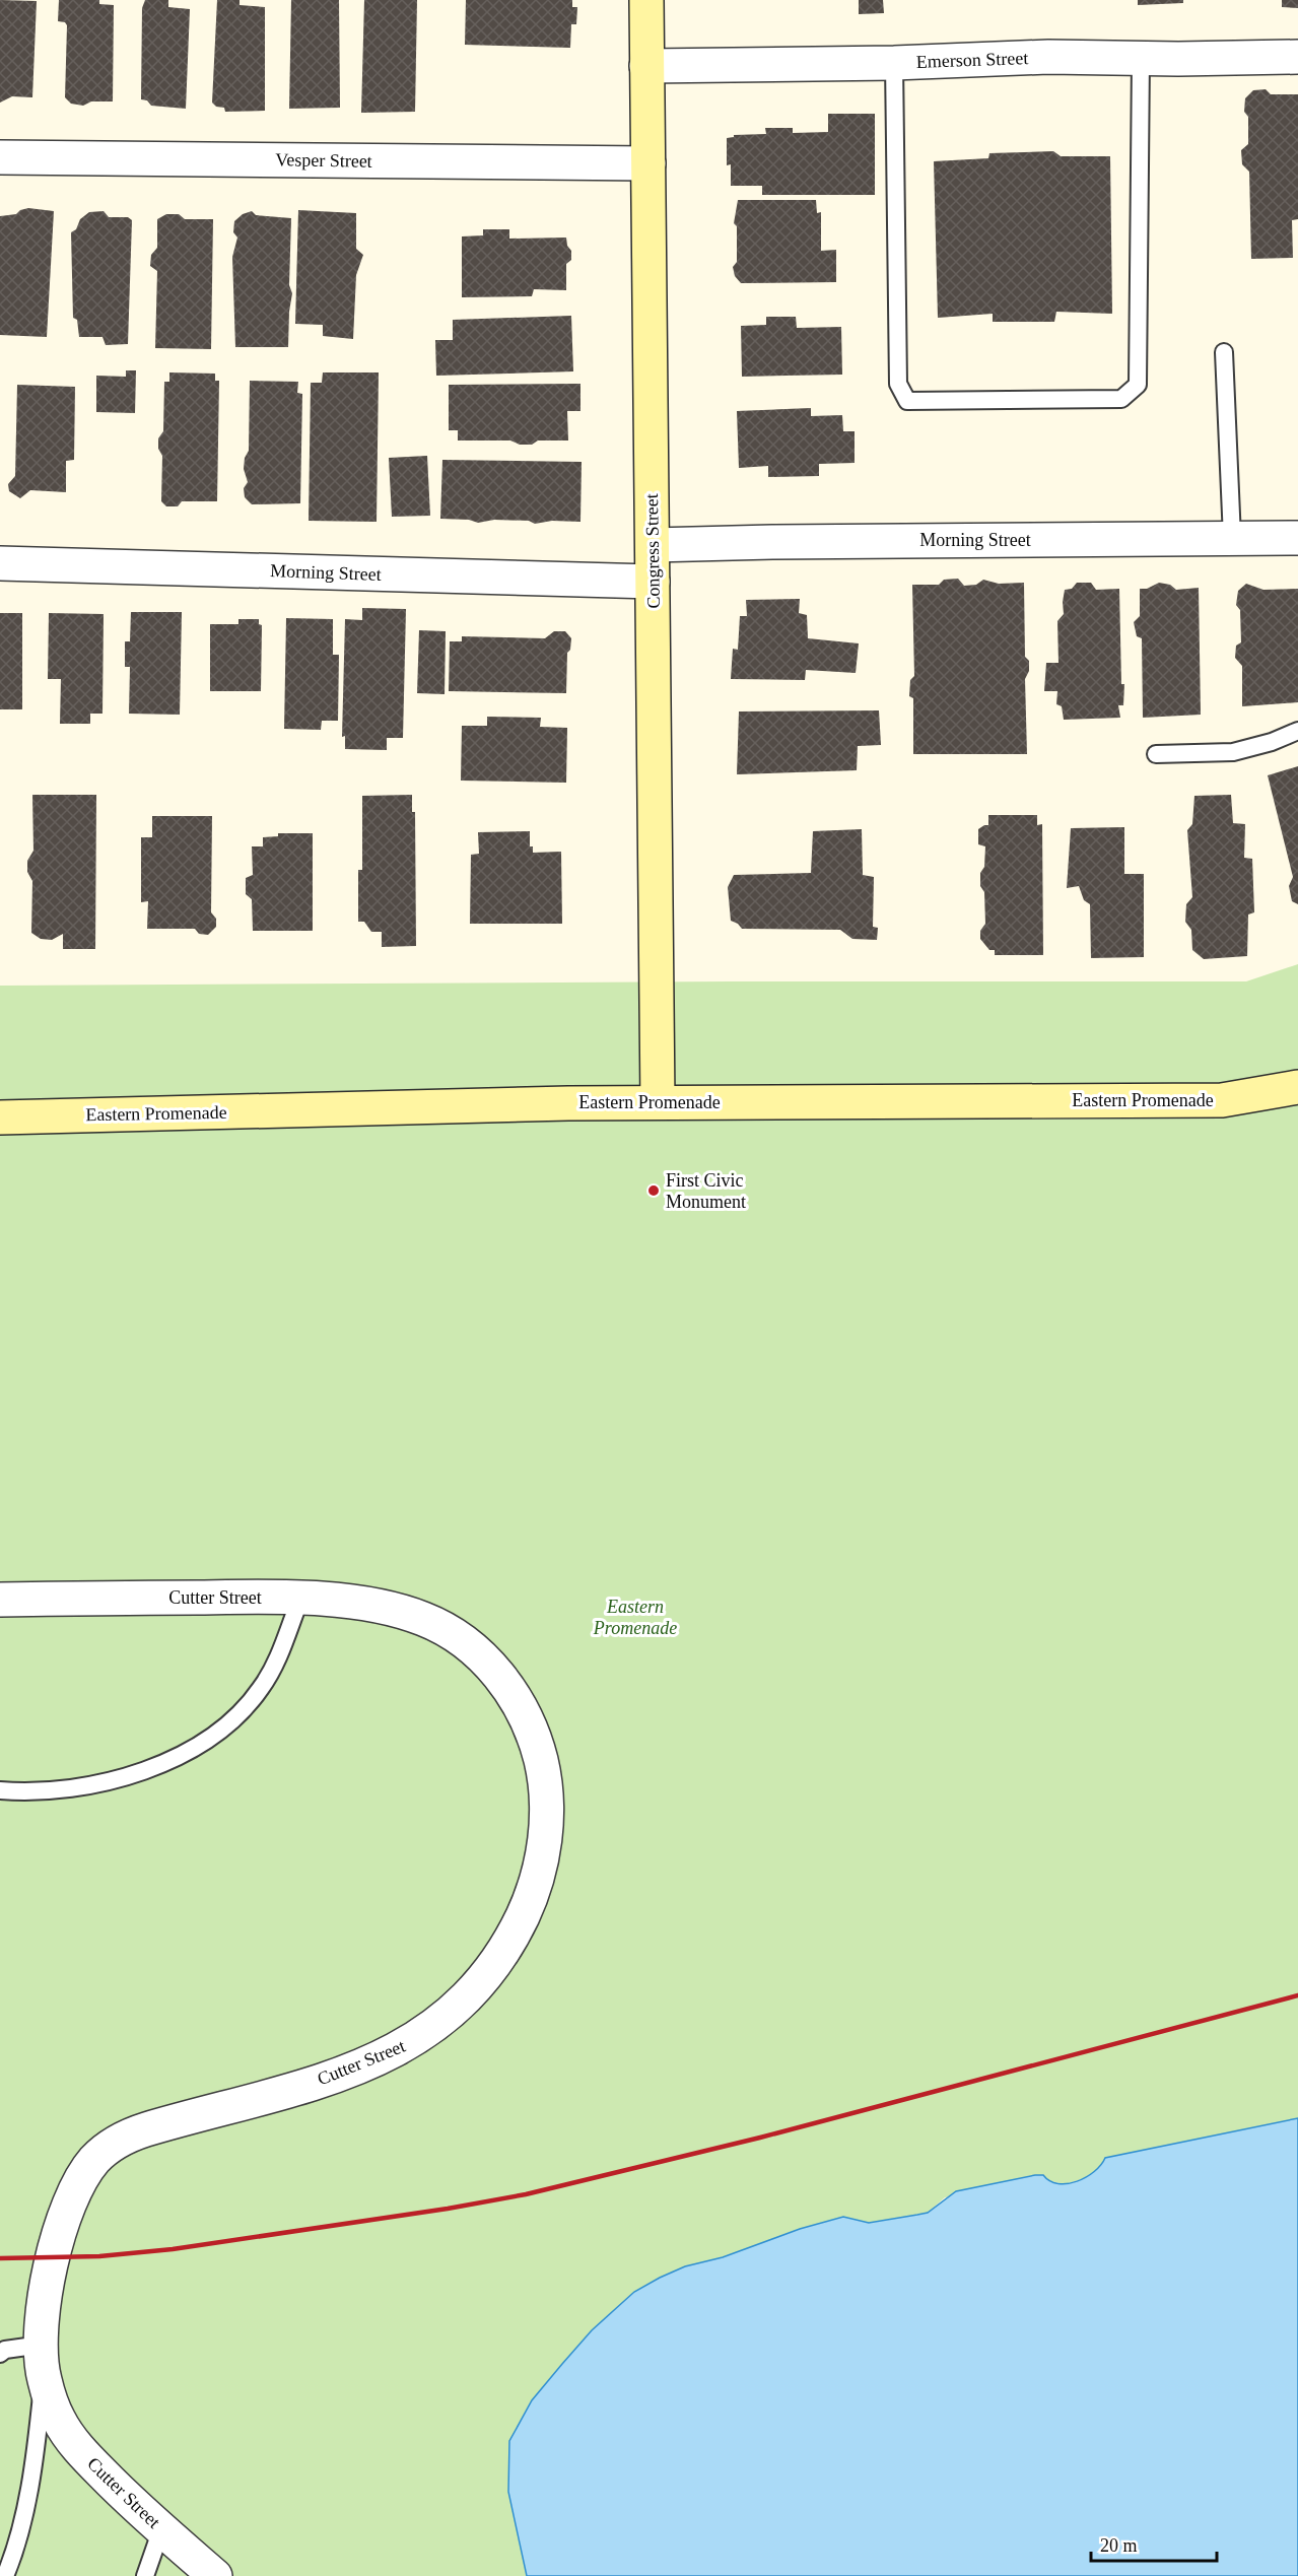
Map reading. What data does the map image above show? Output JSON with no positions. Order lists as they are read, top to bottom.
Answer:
{
  "streets": {
    "street": [
      "Emerson Street",
      "Vesper Street",
      "Morning Street",
      "Congress Street",
      "Eastern Promenade",
      "Cutter Street"
    ]
  },
  "crossings": [
    ["Emerson Street", "Congress Street"],
    ["Vesper Street", "Congress Street"],
    ["Morning Street", "Congress Street"],
    ["Congress Street", "Eastern Promenade"]
  ],
  "parks": ["Eastern Promenade"],
  "places": ["First Civic Monument"],
  "scale_bar": "20 m"
}
